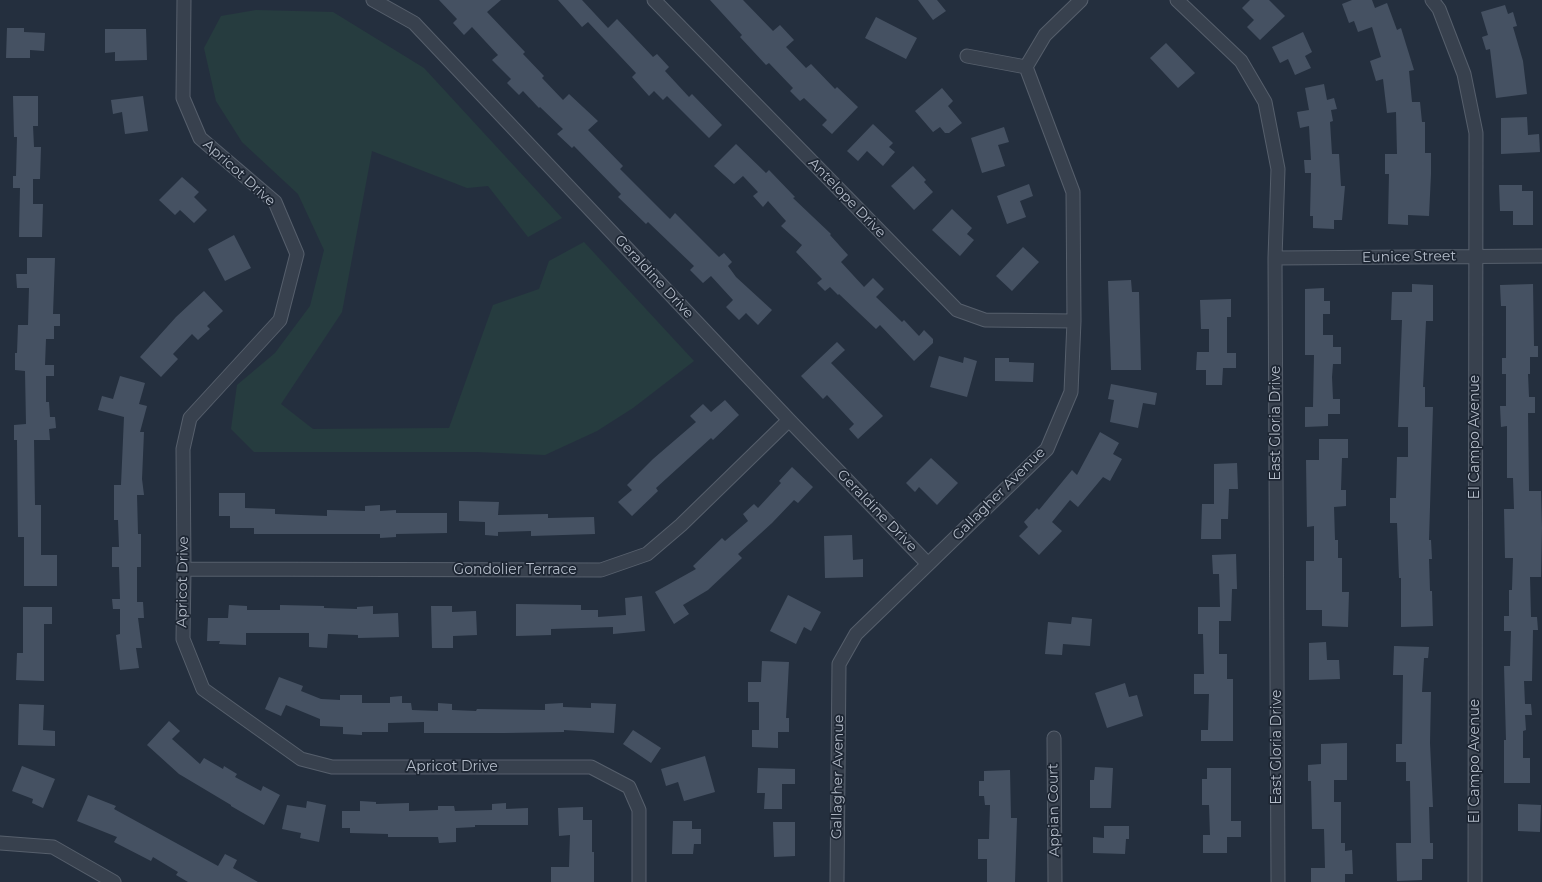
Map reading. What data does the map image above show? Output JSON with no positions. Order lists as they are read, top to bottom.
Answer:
{
  "streets": {
    "street": [
      "Apricot Drive",
      "Antelope Drive",
      "Eunice Street",
      "Geraldine Drive",
      "East Gloria Drive",
      "El Campo Avenue",
      "Gallagher Avenue",
      "Gondolier Terrace",
      "Appian Court"
    ]
  },
  "crossings": [
    ["Apricot Drive", "Gondolier Terrace"],
    ["Antelope Drive", "Gallagher Avenue"],
    ["Eunice Street", "East Gloria Drive"],
    ["Eunice Street", "El Campo Avenue"],
    ["Geraldine Drive", "Gallagher Avenue"],
    ["Geraldine Drive", "Gondolier Terrace"]
  ]
}
